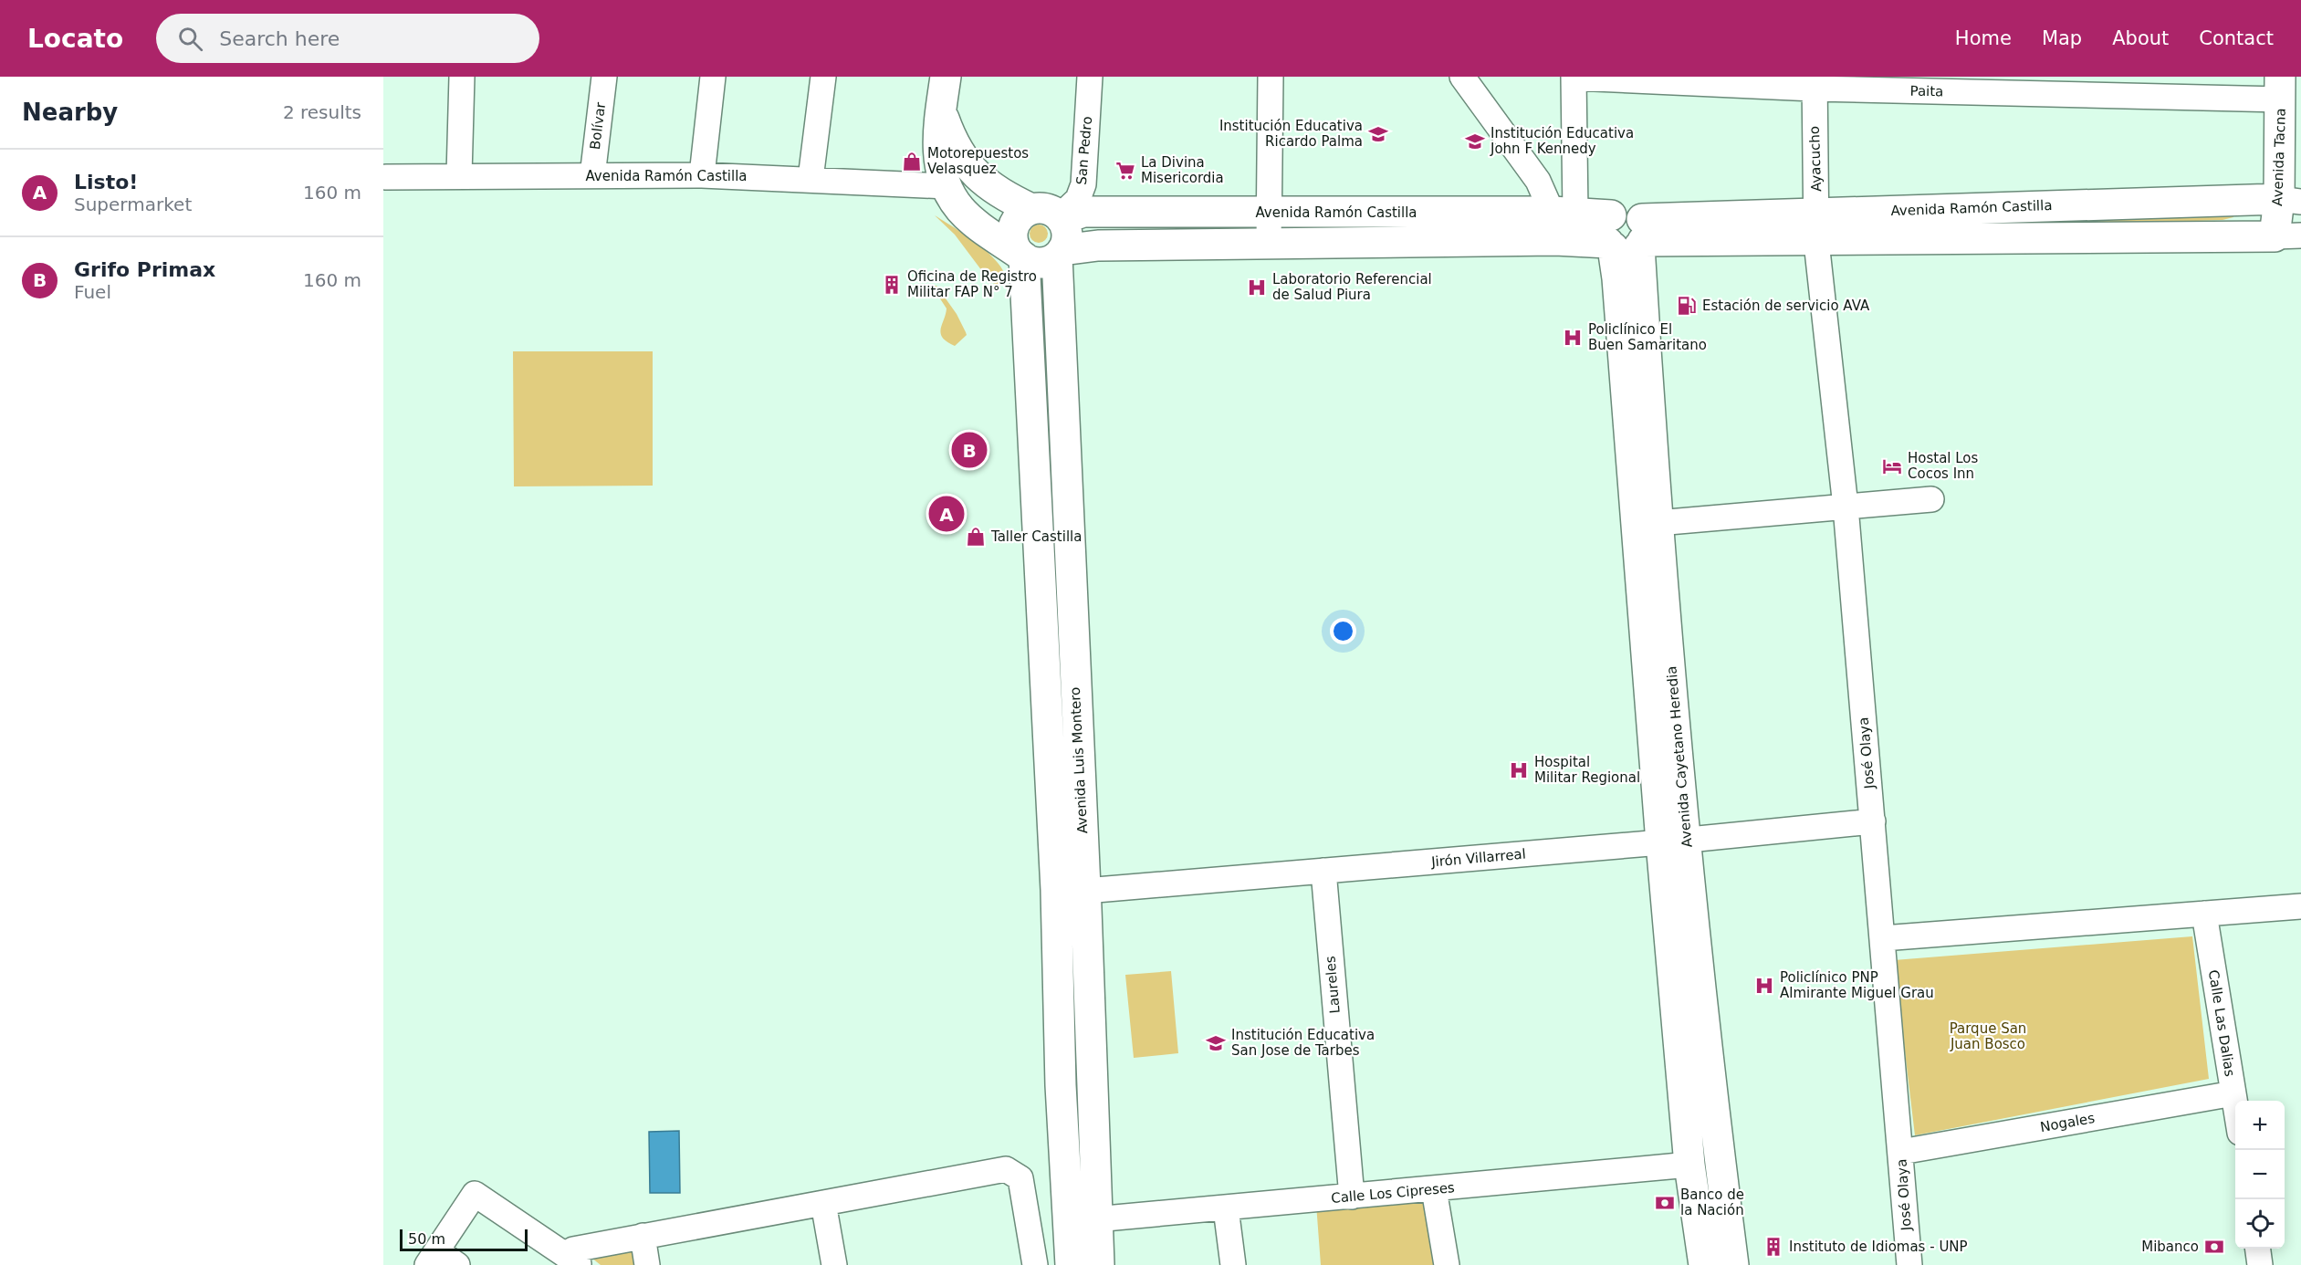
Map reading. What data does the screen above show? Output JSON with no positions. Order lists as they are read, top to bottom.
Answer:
{
  "streets": {
    "main road": [
      "Avenida Tacna",
      "Avenida Ramón Castilla",
      "Avenida Cayetano Heredia",
      "Avenida Luis Montero"
    ],
    "street": [
      "Paita",
      "Bolívar",
      "San Pedro",
      "Ayacucho",
      "José Olaya",
      "Jirón Villarreal",
      "Laureles",
      "Calle Las Dalias",
      "Nogales",
      "Calle Los Cipreses"
    ]
  },
  "crossings": [
    ["Paita", "Avenida Tacna"],
    ["Paita", "Ayacucho"],
    ["Bolívar", "Avenida Ramón Castilla"],
    ["San Pedro", "Avenida Ramón Castilla"],
    ["San Pedro", "Avenida Luis Montero"],
    ["Avenida Tacna", "Avenida Ramón Castilla"],
    ["Ayacucho", "Avenida Ramón Castilla"],
    ["Ayacucho", "José Olaya"],
    ["Avenida Ramón Castilla", "José Olaya"],
    ["Avenida Ramón Castilla", "Avenida Cayetano Heredia"],
    ["Avenida Ramón Castilla", "Avenida Luis Montero"],
    ["José Olaya", "Jirón Villarreal"],
    ["José Olaya", "Nogales"],
    ["Avenida Cayetano Heredia", "Jirón Villarreal"],
    ["Avenida Cayetano Heredia", "Calle Los Cipreses"],
    ["Avenida Luis Montero", "Jirón Villarreal"],
    ["Avenida Luis Montero", "Calle Los Cipreses"],
    ["Jirón Villarreal", "Laureles"],
    ["Laureles", "Calle Los Cipreses"],
    ["Calle Las Dalias", "Nogales"]
  ],
  "parks": ["Parque San Juan Bosco"],
  "places": {
    "school or university": ["Institución Educativa Ricardo Palma", "Institución Educativa John F Kennedy", "Institución Educativa San Jose de Tarbes"],
    "shop": ["Motorepuestos Velasquez", "Taller Castilla"],
    "supermarket": ["La Divina Misericordia"],
    "building": ["Oficina de Registro Militar FAP N° 7", "Instituto de Idiomas - UNP"],
    "hospital": [
      "Laboratorio Referencial de Salud Piura",
      "Policlínico El Buen Samaritano",
      "Hospital Militar Regional",
      "Policlínico PNP Almirante Miguel Grau"
    ],
    "fuel station": ["Estación de servicio AVA"],
    "hotel": ["Hostal Los Cocos Inn"],
    "bank": ["Banco de la Nación", "Mibanco"]
  },
  "scale_bar": "50 m",
  "page": {
    "header": "Locato",
    "search": "Search here",
    "nav": [
      "Home",
      "Map",
      "About",
      "Contact"
    ],
    "heading": ["Nearby", "2 results"],
    "list": [
      {
        "mark": "A",
        "name": "Listo!",
        "note": "Supermarket",
        "value": "160 m"
      },
      {
        "mark": "B",
        "name": "Grifo Primax",
        "note": "Fuel",
        "value": "160 m"
      }
    ],
    "pins": ["B", "A"],
    "map_buttons": ["+", "−"],
    "scale": "50 m"
  }
}
